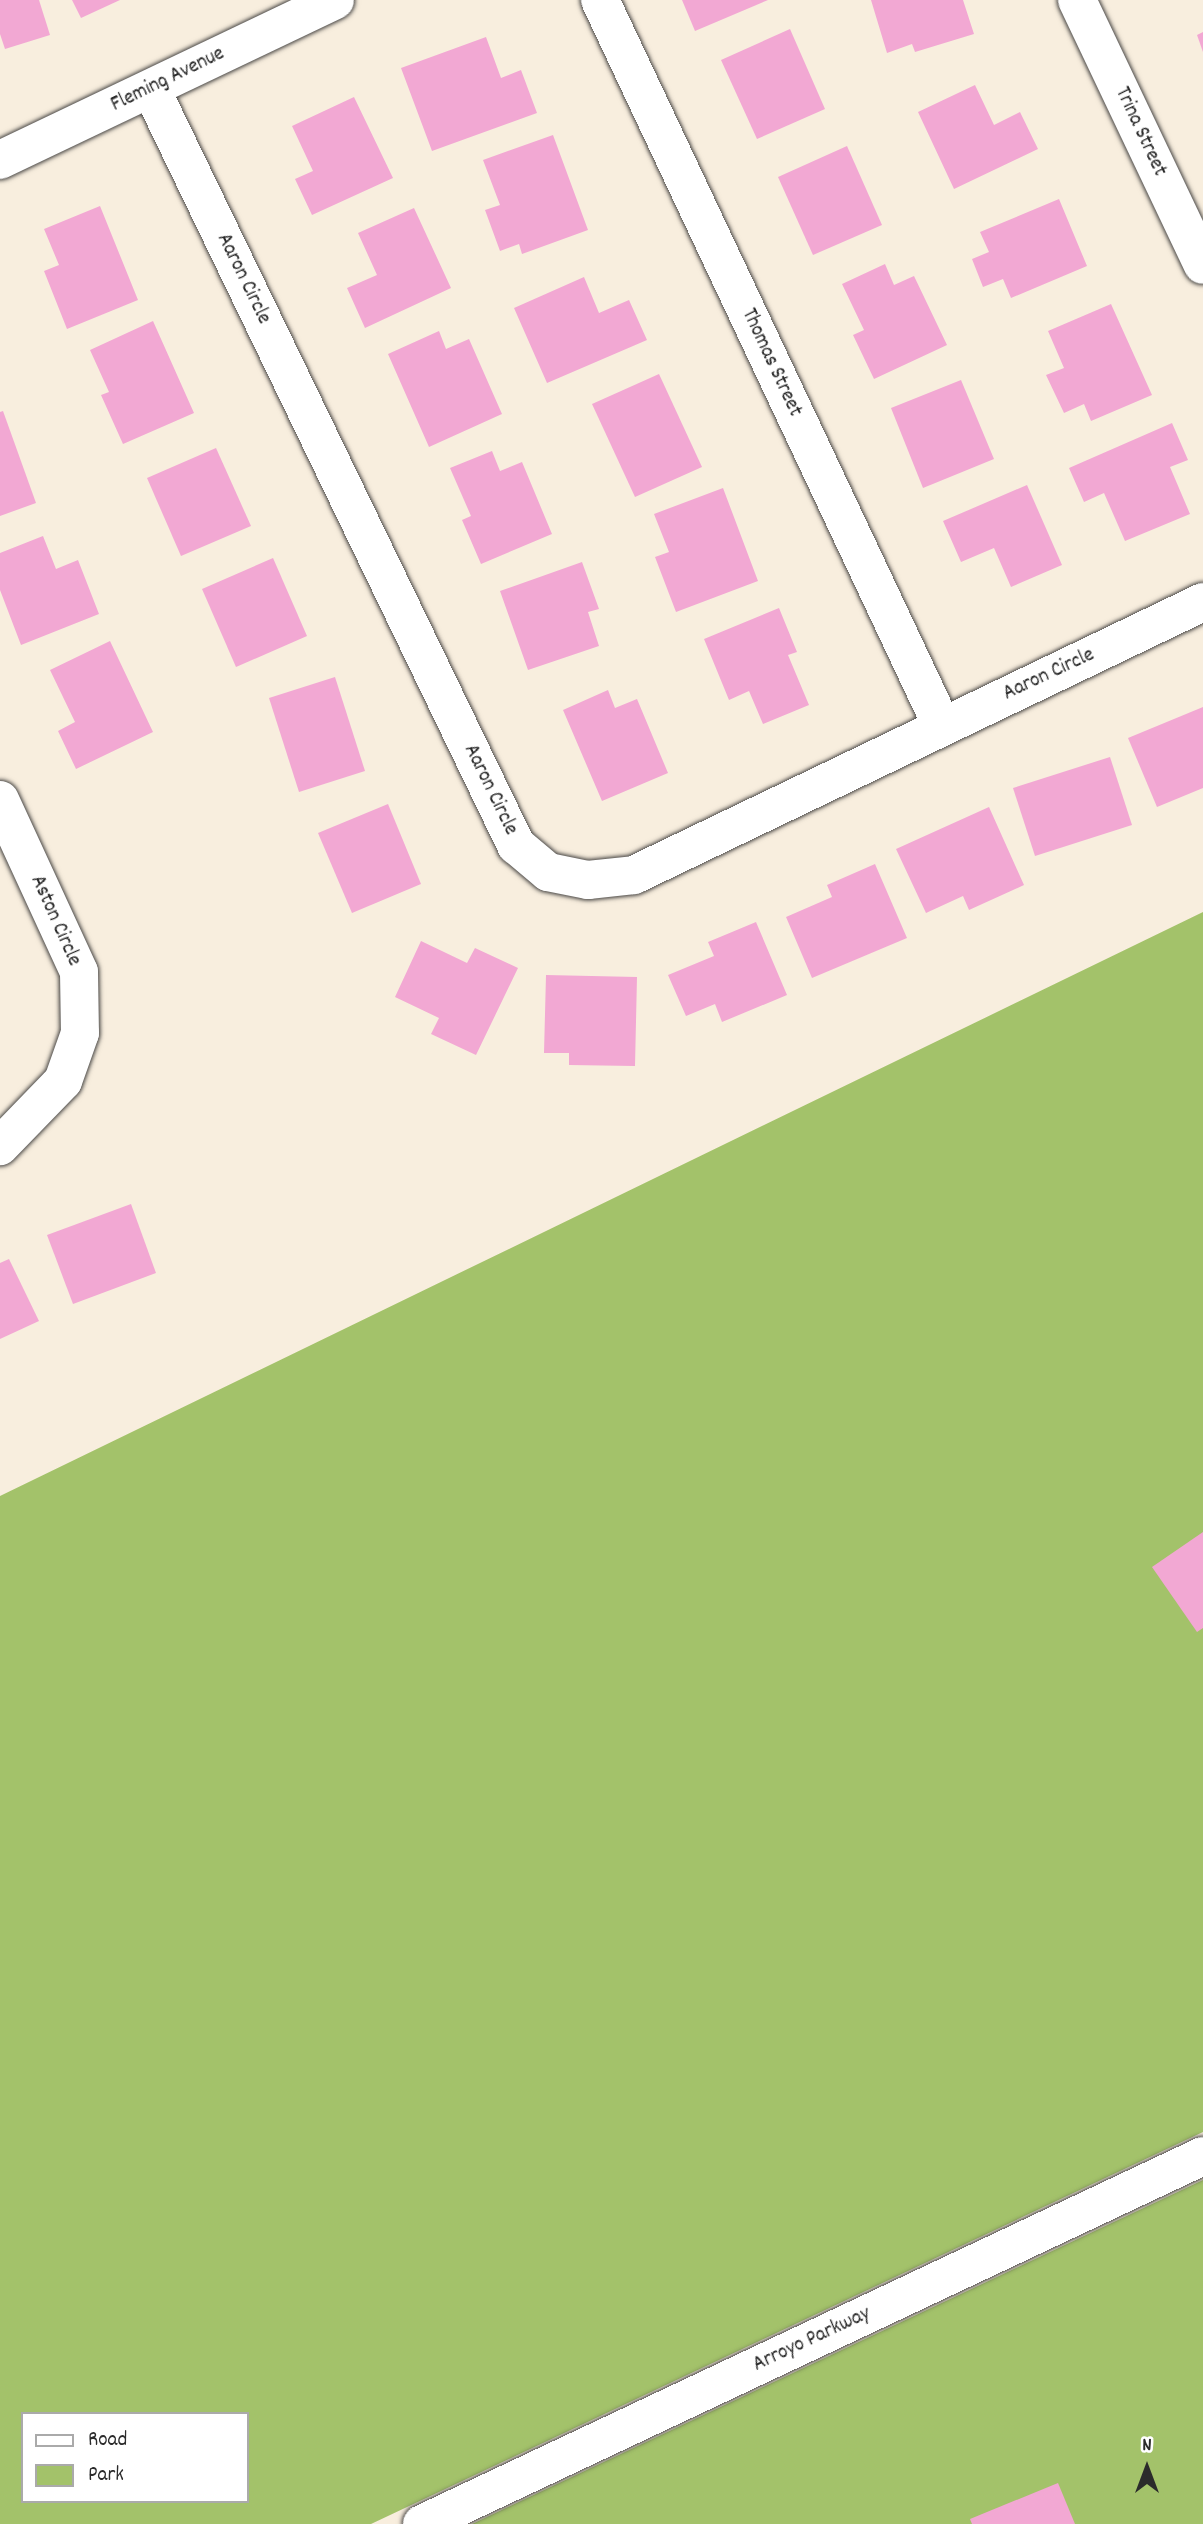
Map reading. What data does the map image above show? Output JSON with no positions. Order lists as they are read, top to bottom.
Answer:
{
  "streets": {
    "street": [
      "Fleming Avenue",
      "Trina Street",
      "Aaron Circle",
      "Thomas Street",
      "Aston Circle",
      "Arroyo Parkway"
    ]
  },
  "crossings": [
    ["Fleming Avenue", "Aaron Circle"],
    ["Aaron Circle", "Thomas Street"]
  ],
  "legend": ["Road", "Park"],
  "north": "top"
}
